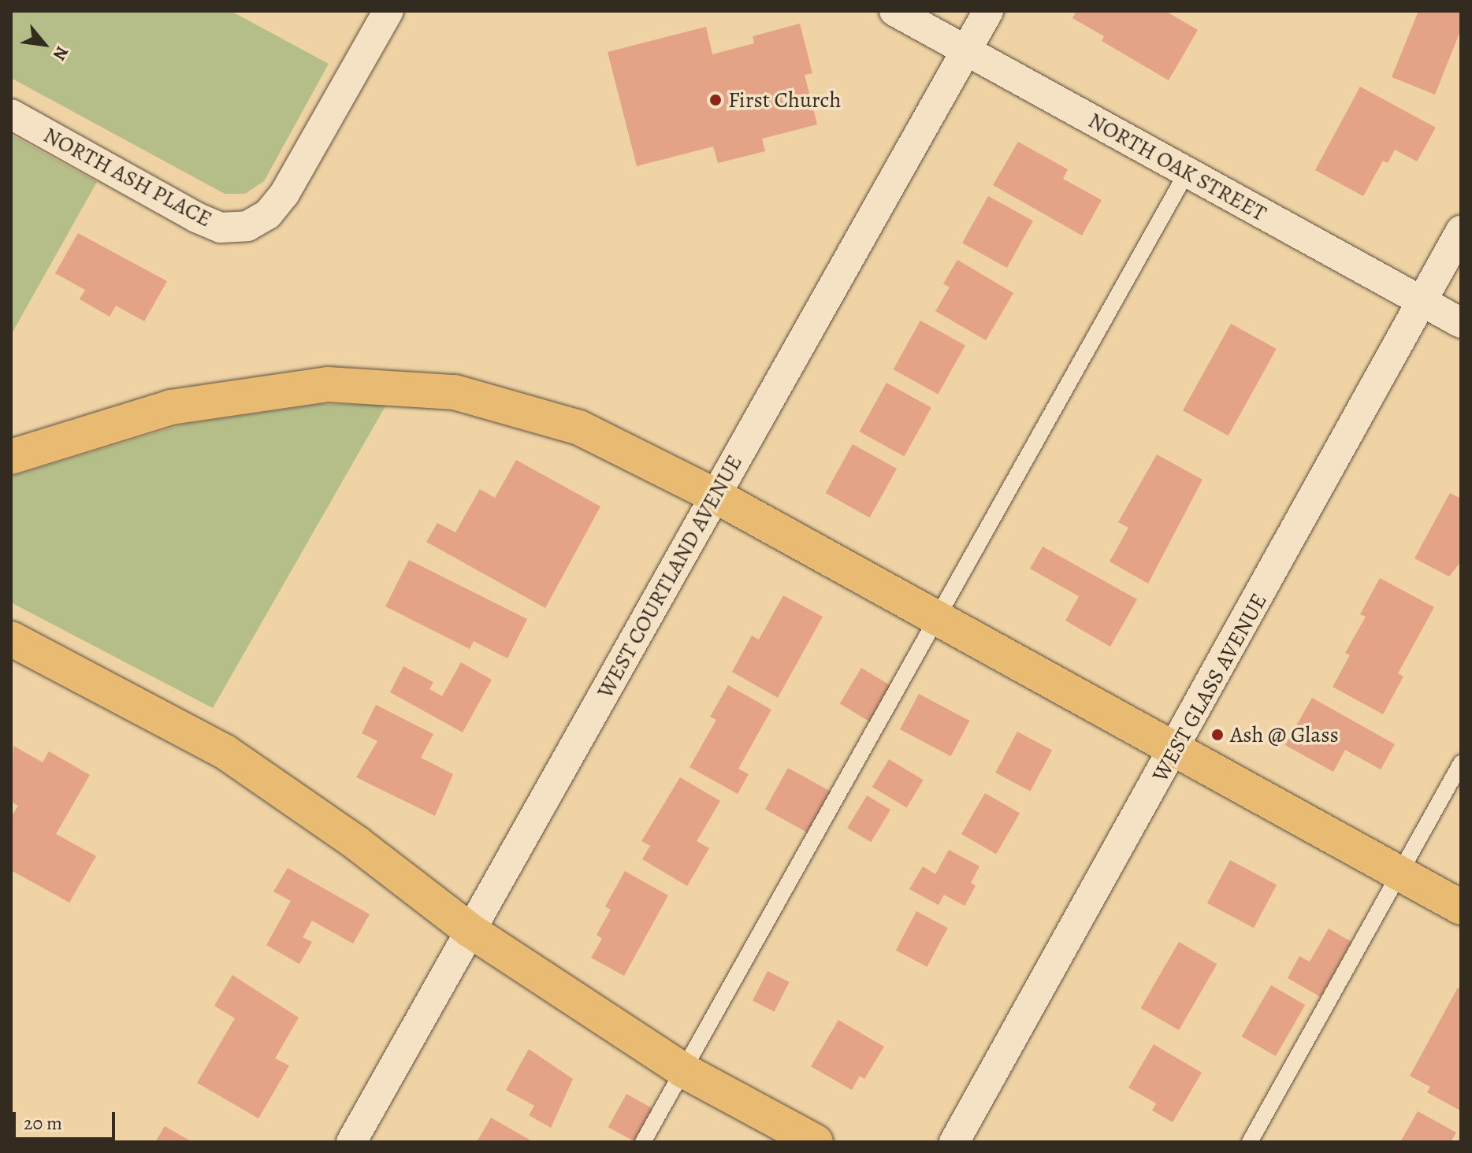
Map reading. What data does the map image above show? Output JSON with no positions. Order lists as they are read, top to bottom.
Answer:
{
  "streets": {
    "street": [
      "NORTH OAK STREET",
      "NORTH ASH PLACE",
      "WEST COURTLAND AVENUE",
      "WEST GLASS AVENUE"
    ]
  },
  "crossings": [
    ["NORTH OAK STREET", "WEST COURTLAND AVENUE"],
    ["NORTH OAK STREET", "WEST GLASS AVENUE"]
  ],
  "places": ["First Church", "Ash @ Glass"],
  "scale_bar": "20 m",
  "north": "bottom right"
}
